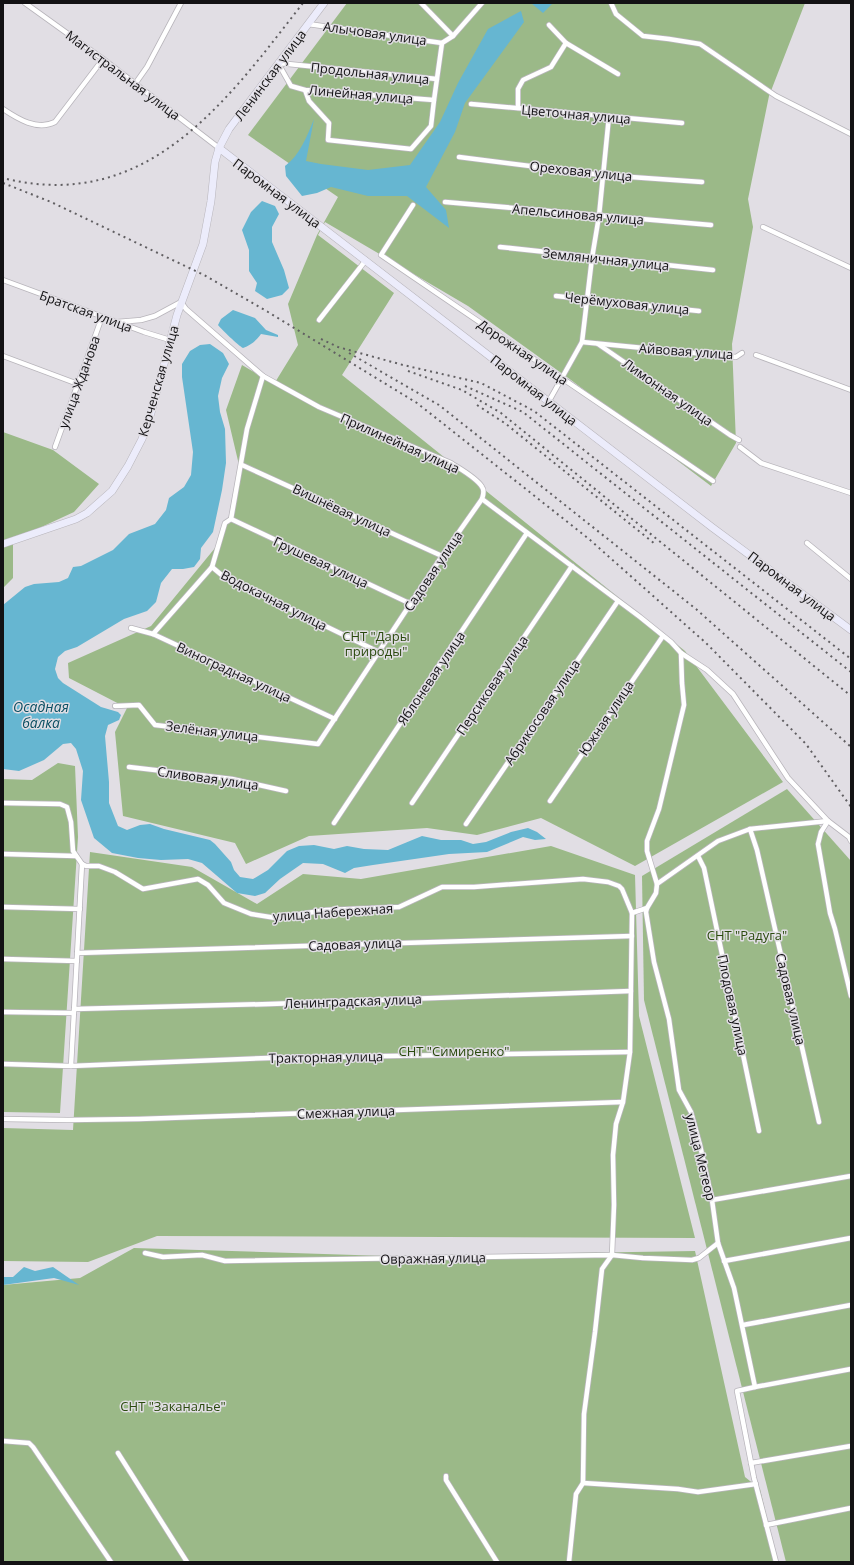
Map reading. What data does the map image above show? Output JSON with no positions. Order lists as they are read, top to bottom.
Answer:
{
  "streets": {
    "street": [
      "Алычовая улица",
      "Продольная улица",
      "Магистральная улица",
      "Ленинская улица",
      "Линейная улица",
      "Цветочная улица",
      "Ореховая улица",
      "Паромная улица",
      "Апельсиновая улица",
      "Земляничная улица",
      "Черёмуховая улица",
      "Братская улица",
      "Айвовая улица",
      "Дорожная улица",
      "Керченская улица",
      "улица Жданова",
      "Лимонная улица",
      "Прилинейная улица",
      "Вишнёвая улица",
      "Грушевая улица",
      "Садовая улица",
      "Водокачная улица",
      "Виноградная улица",
      "Яблоневая улица",
      "Персиковая улица",
      "Абрикосовая улица",
      "Южная улица",
      "Зелёная улица",
      "Сливовая улица",
      "улица Набережная",
      "Ленинградская улица",
      "Плодовая улица",
      "Тракторная улица",
      "Смежная улица",
      "улица Метеор",
      "Овражная улица"
    ]
  },
  "crossings": [
    ["Алычовая улица", "Ленинская улица"],
    ["Продольная улица", "Ленинская улица"],
    ["Продольная улица", "Линейная улица"],
    ["Магистральная улица", "Ленинская улица"],
    ["Магистральная улица", "Паромная улица"],
    ["Ленинская улица", "Линейная улица"],
    ["Ленинская улица", "Паромная улица"],
    ["Ленинская улица", "Керченская улица"],
    ["Братская улица", "Керченская улица"],
    ["Братская улица", "улица Жданова"],
    ["Айвовая улица", "Лимонная улица"],
    ["Керченская улица", "Прилинейная улица"],
    ["Прилинейная улица", "Садовая улица"],
    ["Прилинейная улица", "Водокачная улица"],
    ["Вишнёвая улица", "Садовая улица"],
    ["Вишнёвая улица", "Водокачная улица"],
    ["Грушевая улица", "Садовая улица"],
    ["Грушевая улица", "Водокачная улица"],
    ["Садовая улица", "Водокачная улица"],
    ["Садовая улица", "Виноградная улица"],
    ["Садовая улица", "Зелёная улица"],
    ["Водокачная улица", "Виноградная улица"],
    ["улица Метеор", "Овражная улица"]
  ],
  "water": ["Осадная балка"],
  "parks": [
    "СНТ \"Дары природы\"",
    "СНТ \"Радуга\"",
    "СНТ \"Симиренко\"",
    "СНТ \"Заканалье\""
  ]
}
